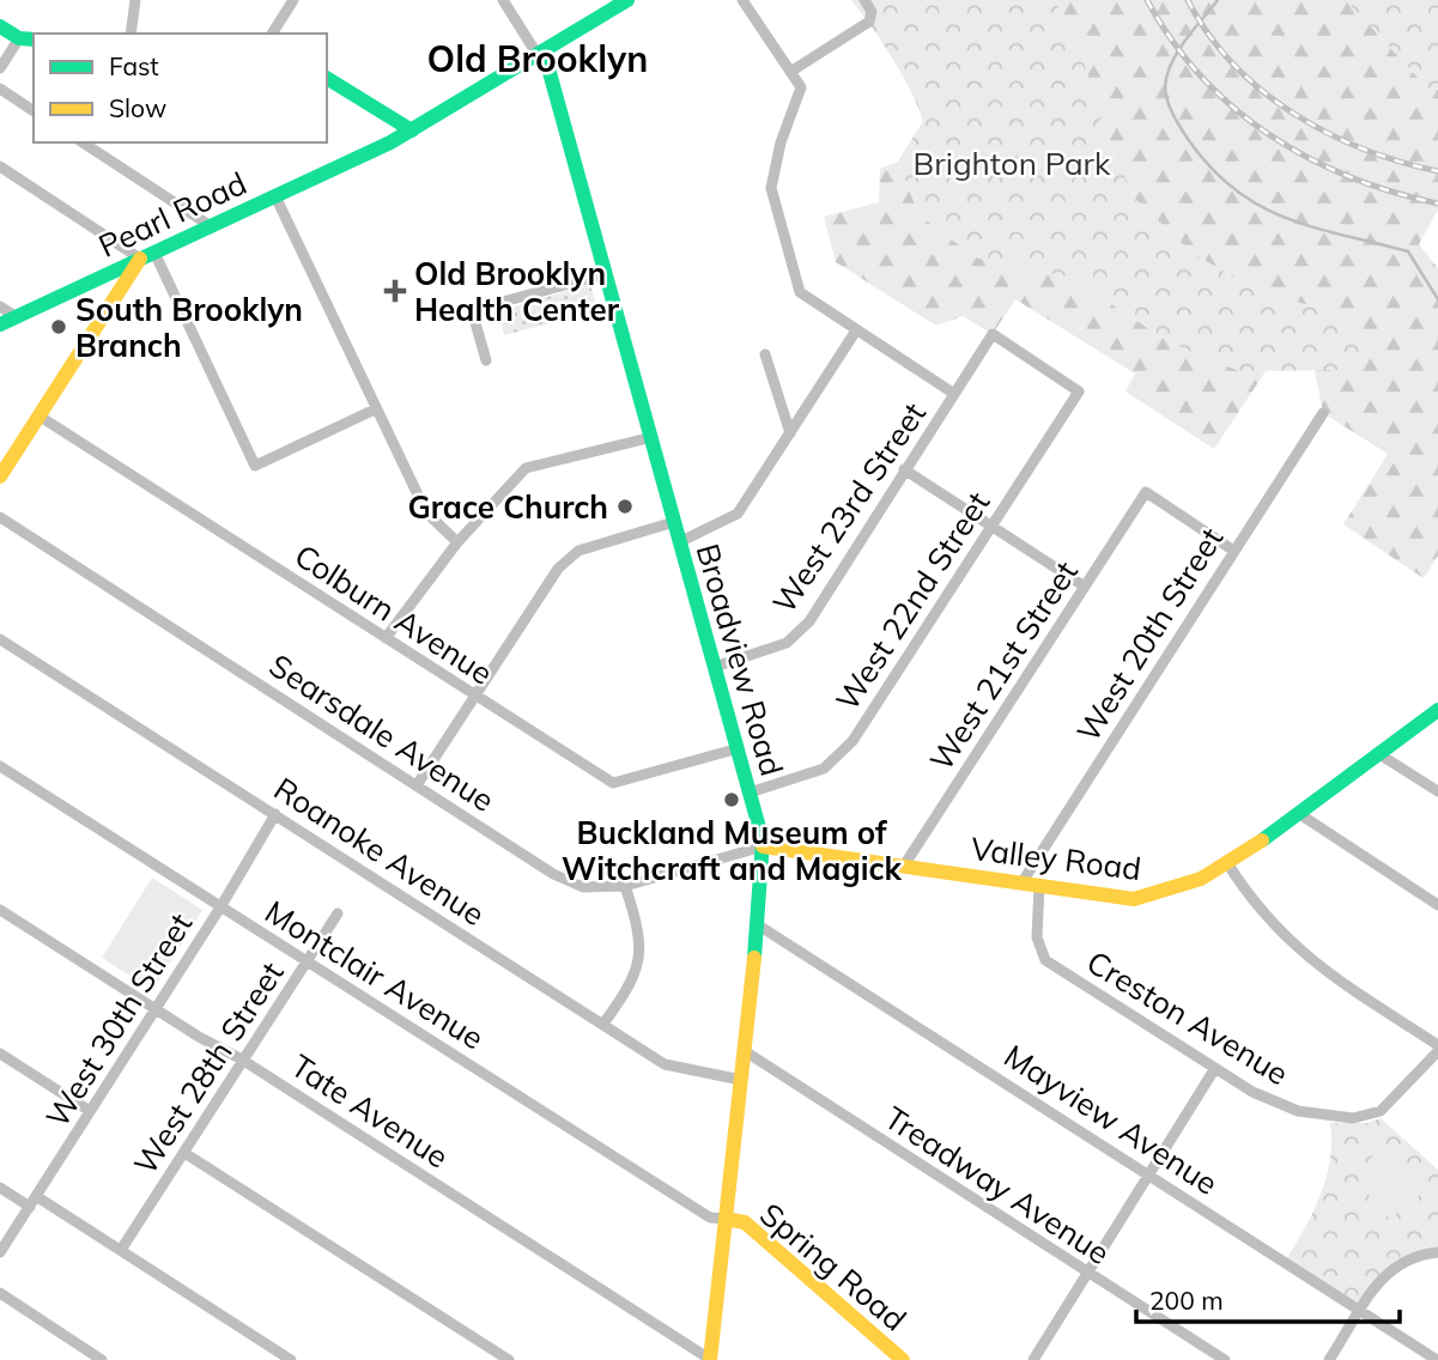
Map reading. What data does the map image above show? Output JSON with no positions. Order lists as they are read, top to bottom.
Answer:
{
  "streets": {
    "main road": [
      "Pearl Road",
      "Broadview Road",
      "Valley Road",
      "Spring Road"
    ],
    "street": [
      "West 23rd Street",
      "West 22nd Street",
      "Colburn Avenue",
      "West 20th Street",
      "West 21st Street",
      "Searsdale Avenue",
      "Roanoke Avenue",
      "Montclair Avenue",
      "Creston Avenue",
      "West 30th Street",
      "West 28th Street",
      "Tate Avenue",
      "Mayview Avenue",
      "Treadway Avenue"
    ]
  },
  "crossings": [
    ["Pearl Road", "Broadview Road"],
    ["West 23rd Street", "West 22nd Street"],
    ["West 23rd Street", "Broadview Road"],
    ["West 22nd Street", "Broadview Road"],
    ["Colburn Avenue", "Broadview Road"],
    ["West 20th Street", "West 21st Street"],
    ["West 20th Street", "Valley Road"],
    ["Broadview Road", "Searsdale Avenue"],
    ["Broadview Road", "Roanoke Avenue"],
    ["Broadview Road", "Valley Road"],
    ["Broadview Road", "Montclair Avenue"],
    ["Broadview Road", "Tate Avenue"],
    ["Broadview Road", "Mayview Avenue"],
    ["Broadview Road", "Treadway Avenue"],
    ["Broadview Road", "Spring Road"],
    ["West 21st Street", "Valley Road"],
    ["Searsdale Avenue", "Valley Road"],
    ["Roanoke Avenue", "West 30th Street"],
    ["Valley Road", "Creston Avenue"],
    ["Montclair Avenue", "West 30th Street"],
    ["Montclair Avenue", "West 28th Street"],
    ["Montclair Avenue", "Spring Road"],
    ["West 30th Street", "Tate Avenue"],
    ["West 28th Street", "Tate Avenue"]
  ],
  "districts": ["Old Brooklyn"],
  "parks": ["Brighton Park"],
  "places": {
    "health": ["Old Brooklyn Health Center"],
    "other": ["South Brooklyn Branch", "Grace Church", "Buckland Museum of Witchcraft and Magick"]
  },
  "legend": ["Fast", "Slow"],
  "scale_bar": "200 m"
}
